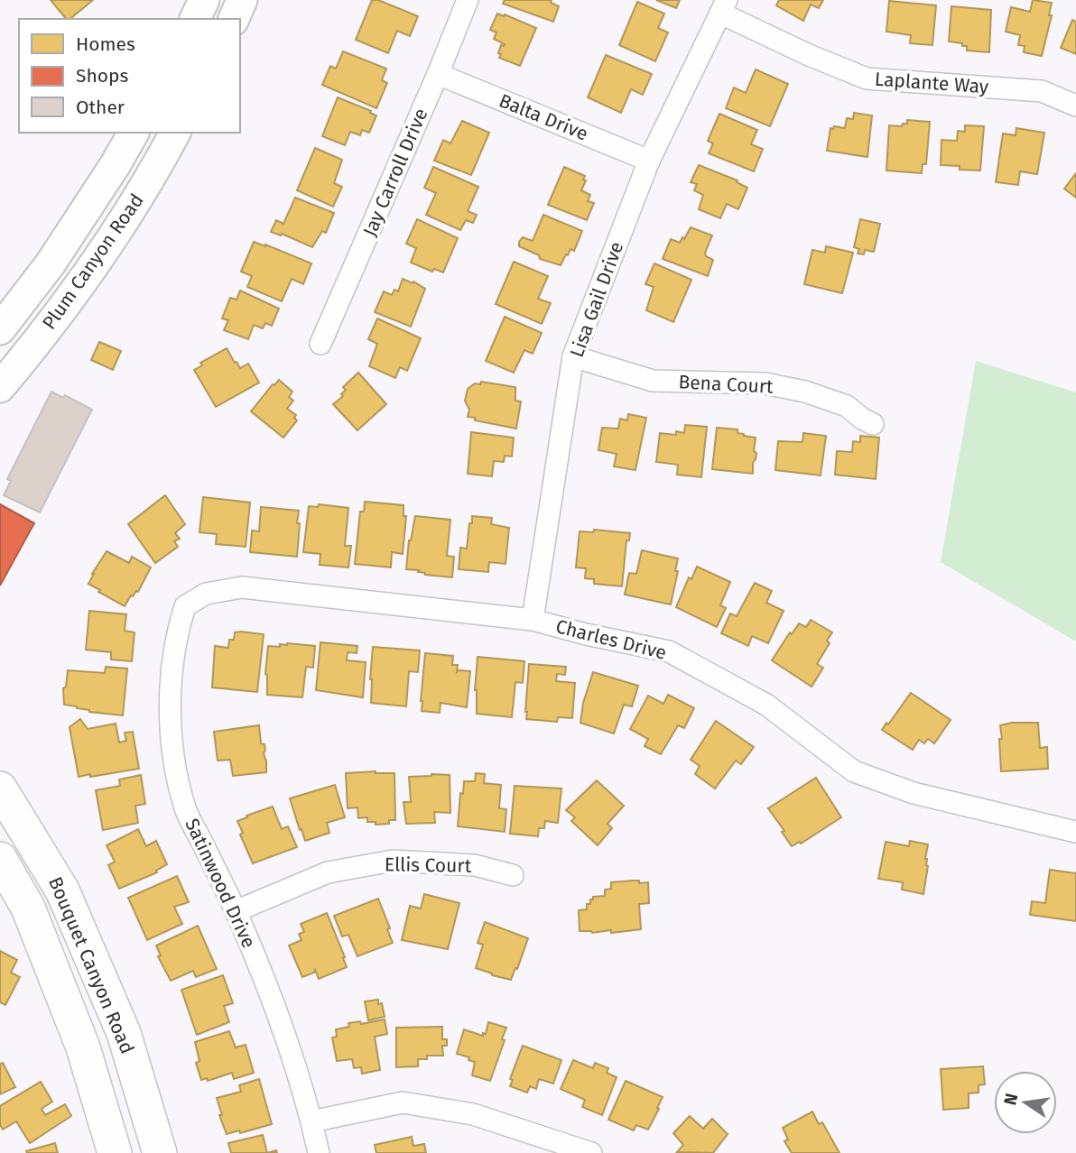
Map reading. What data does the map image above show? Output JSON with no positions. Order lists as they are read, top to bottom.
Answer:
{
  "streets": {
    "main road": ["Plum Canyon Road", "Bouquet Canyon Road"],
    "street": [
      "Laplante Way",
      "Balta Drive",
      "Jay Carroll Drive",
      "Lisa Gail Drive",
      "Bena Court",
      "Charles Drive",
      "Ellis Court",
      "Satinwood Drive"
    ]
  },
  "crossings": [
    ["Laplante Way", "Lisa Gail Drive"],
    ["Balta Drive", "Jay Carroll Drive"],
    ["Balta Drive", "Lisa Gail Drive"],
    ["Lisa Gail Drive", "Bena Court"],
    ["Lisa Gail Drive", "Charles Drive"],
    ["Charles Drive", "Satinwood Drive"],
    ["Ellis Court", "Satinwood Drive"]
  ],
  "legend": ["Homes", "Shops", "Other"],
  "north": "left"
}
